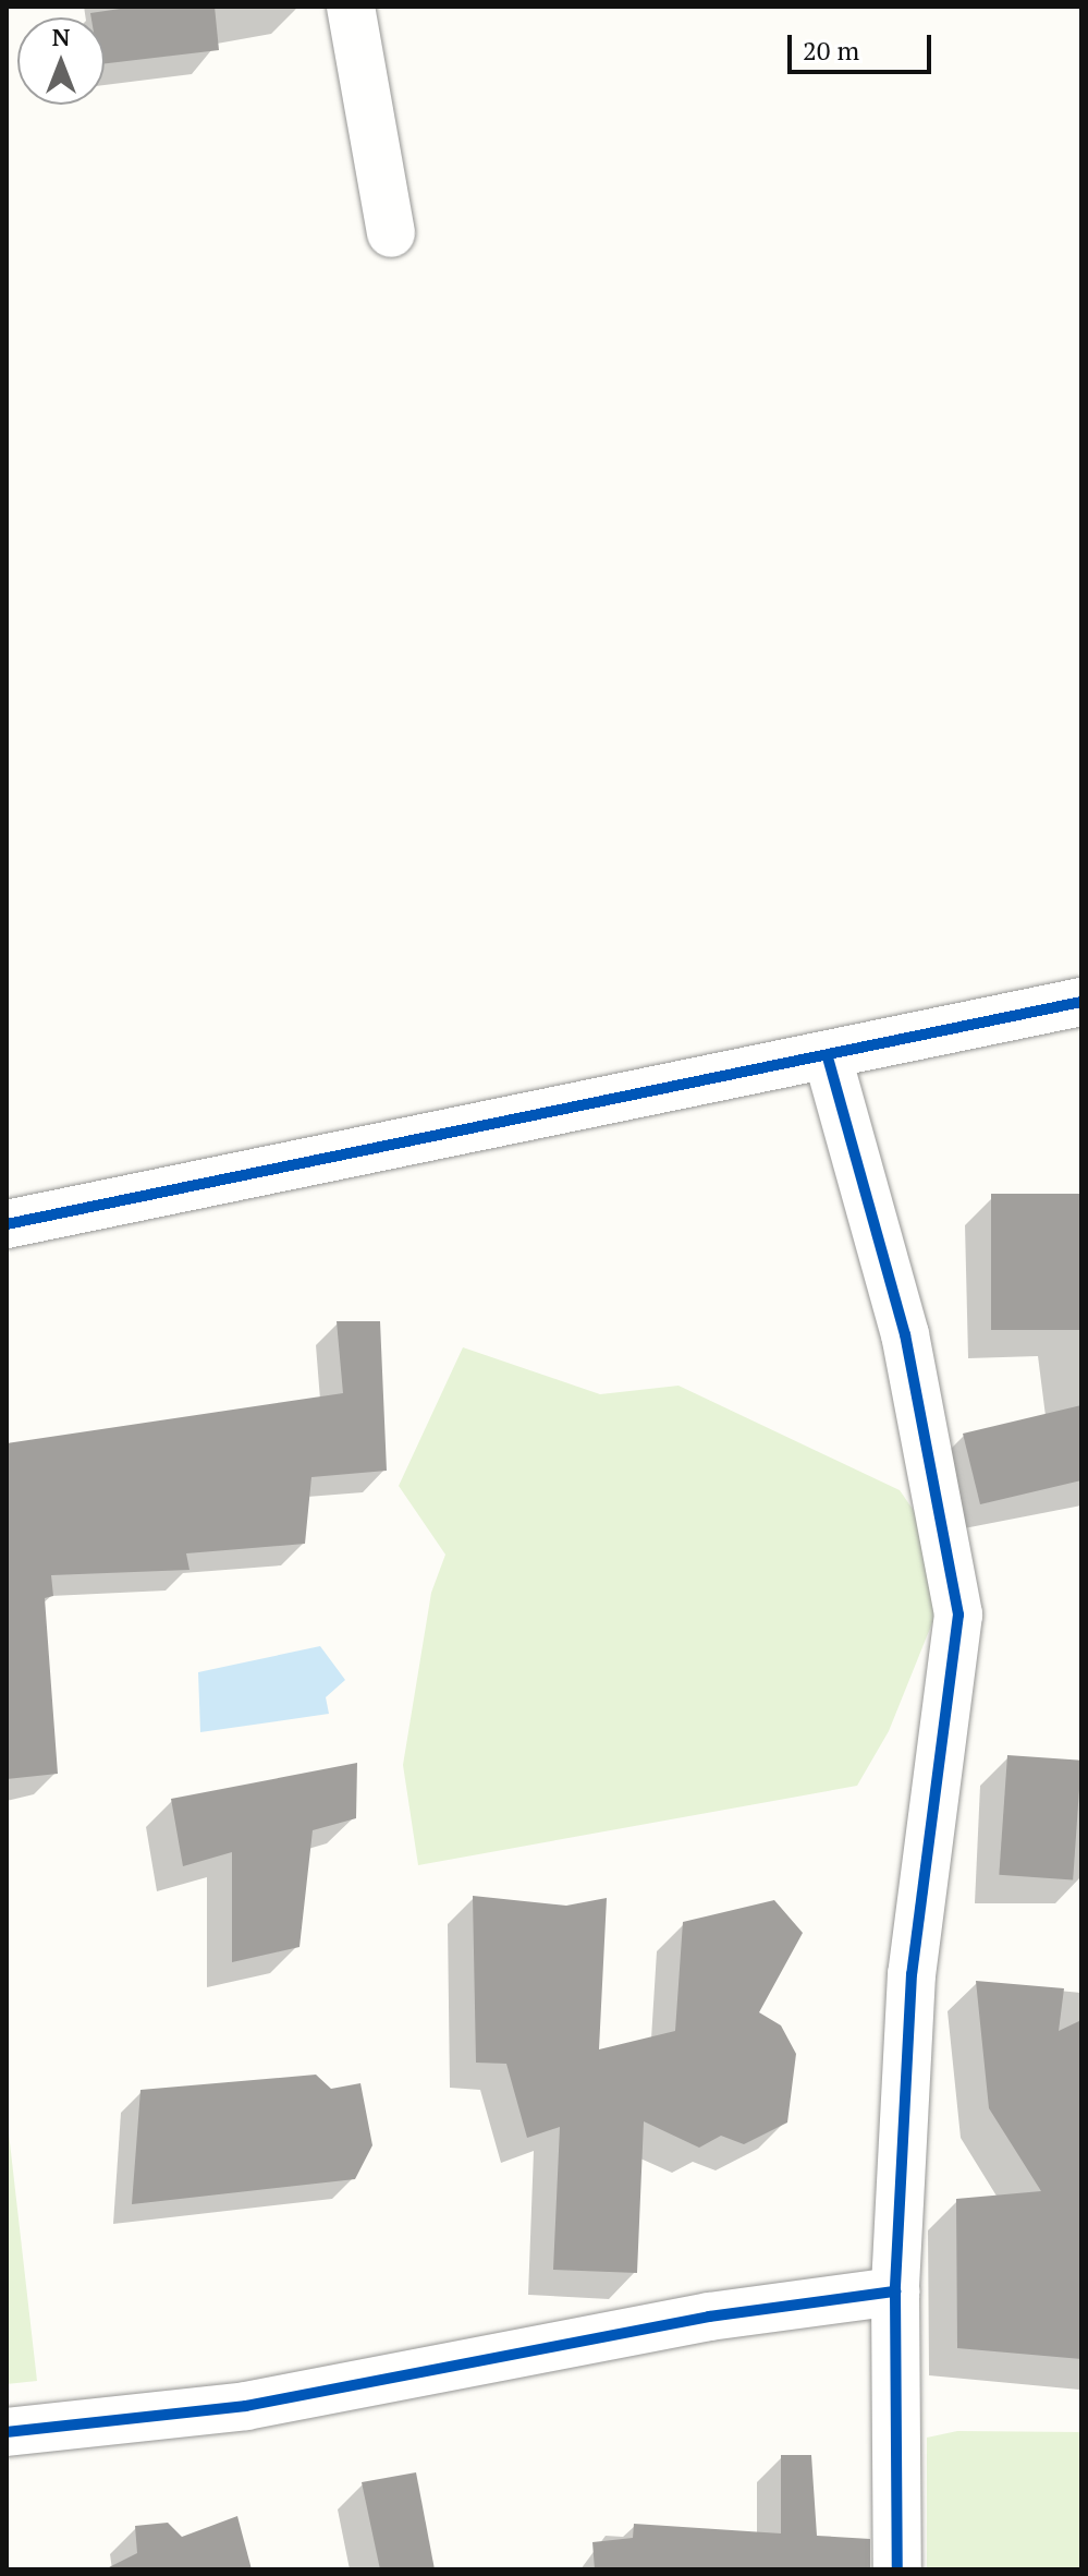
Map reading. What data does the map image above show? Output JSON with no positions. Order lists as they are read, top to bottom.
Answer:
{
  "scale_bar": "20 m",
  "north": "top"
}
